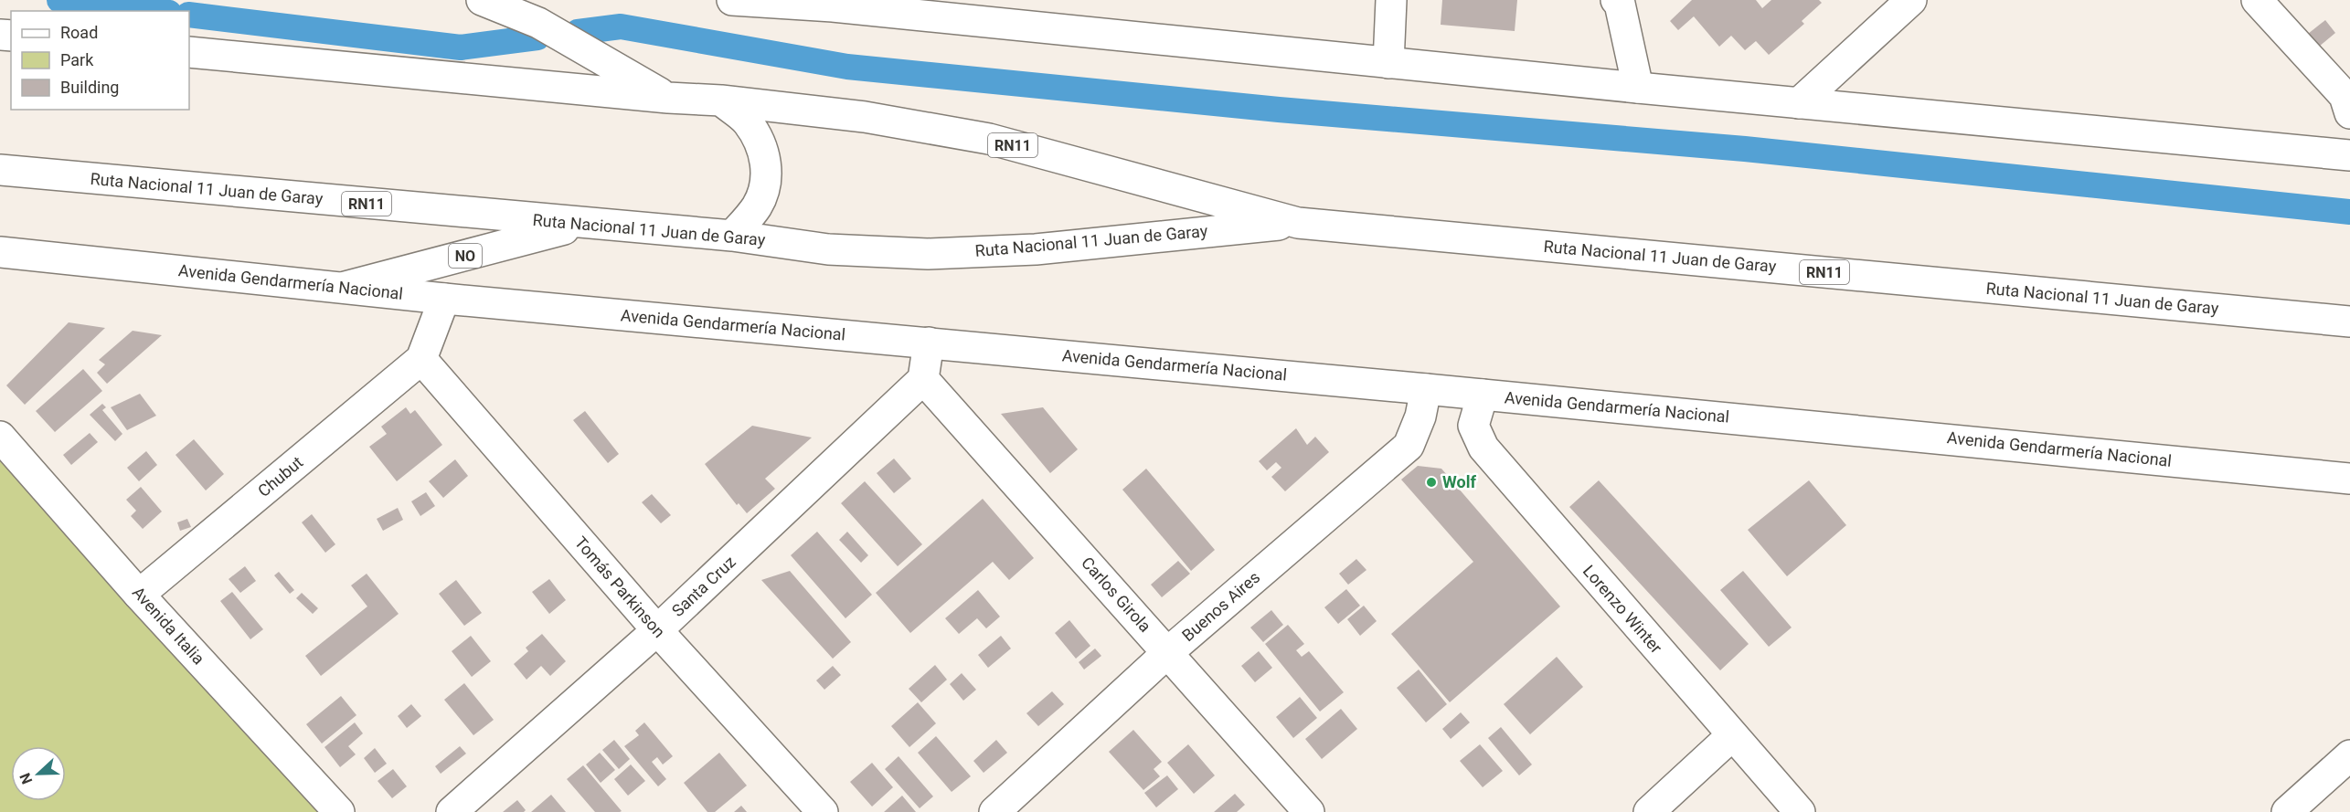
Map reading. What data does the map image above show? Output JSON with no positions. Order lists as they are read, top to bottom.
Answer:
{
  "streets": {
    "main road": [
      "RN11",
      "Ruta Nacional 11 Juan de Garay",
      "NO",
      "Avenida Gendarmería Nacional",
      "Chubut",
      "Santa Cruz",
      "Tomás Parkinson",
      "Carlos Girola",
      "Buenos Aires",
      "Lorenzo Winter",
      "Avenida Italia"
    ]
  },
  "crossings": [
    ["Ruta Nacional 11 Juan de Garay", "NO"],
    ["NO", "Avenida Gendarmería Nacional"],
    ["Avenida Gendarmería Nacional", "Buenos Aires"],
    ["Avenida Gendarmería Nacional", "Lorenzo Winter"],
    ["Chubut", "Tomás Parkinson"],
    ["Chubut", "Avenida Italia"],
    ["Santa Cruz", "Tomás Parkinson"],
    ["Santa Cruz", "Carlos Girola"],
    ["Carlos Girola", "Buenos Aires"]
  ],
  "places": ["Wolf"],
  "legend": ["Road", "Park", "Building"],
  "north": "left"
}
